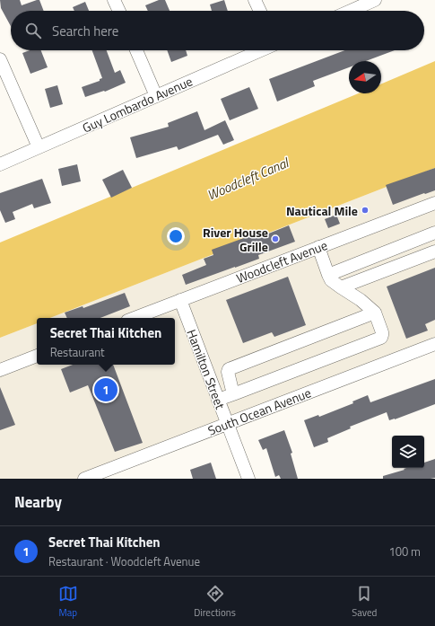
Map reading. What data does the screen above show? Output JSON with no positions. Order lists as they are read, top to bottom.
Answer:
{
  "streets": {
    "street": [
      "Guy Lombardo Avenue",
      "Woodcleft Avenue",
      "Hamilton Street",
      "South Ocean Avenue"
    ]
  },
  "crossings": [
    ["Woodcleft Avenue", "Hamilton Street"],
    ["Hamilton Street", "South Ocean Avenue"]
  ],
  "water": ["Woodcleft Canal"],
  "places": ["Nautical Mile", "River House Grille"],
  "north": "left",
  "page": {
    "search": "Search here",
    "popup": ["Secret Thai Kitchen", "Restaurant"],
    "pins": "1",
    "heading": "Nearby",
    "list": [
      {
        "mark": "1",
        "name": "Secret Thai Kitchen",
        "note": "Restaurant · Woodcleft Avenue",
        "value": "100 m"
      }
    ],
    "nav": ["Map", "Directions", "Saved"]
  }
}
